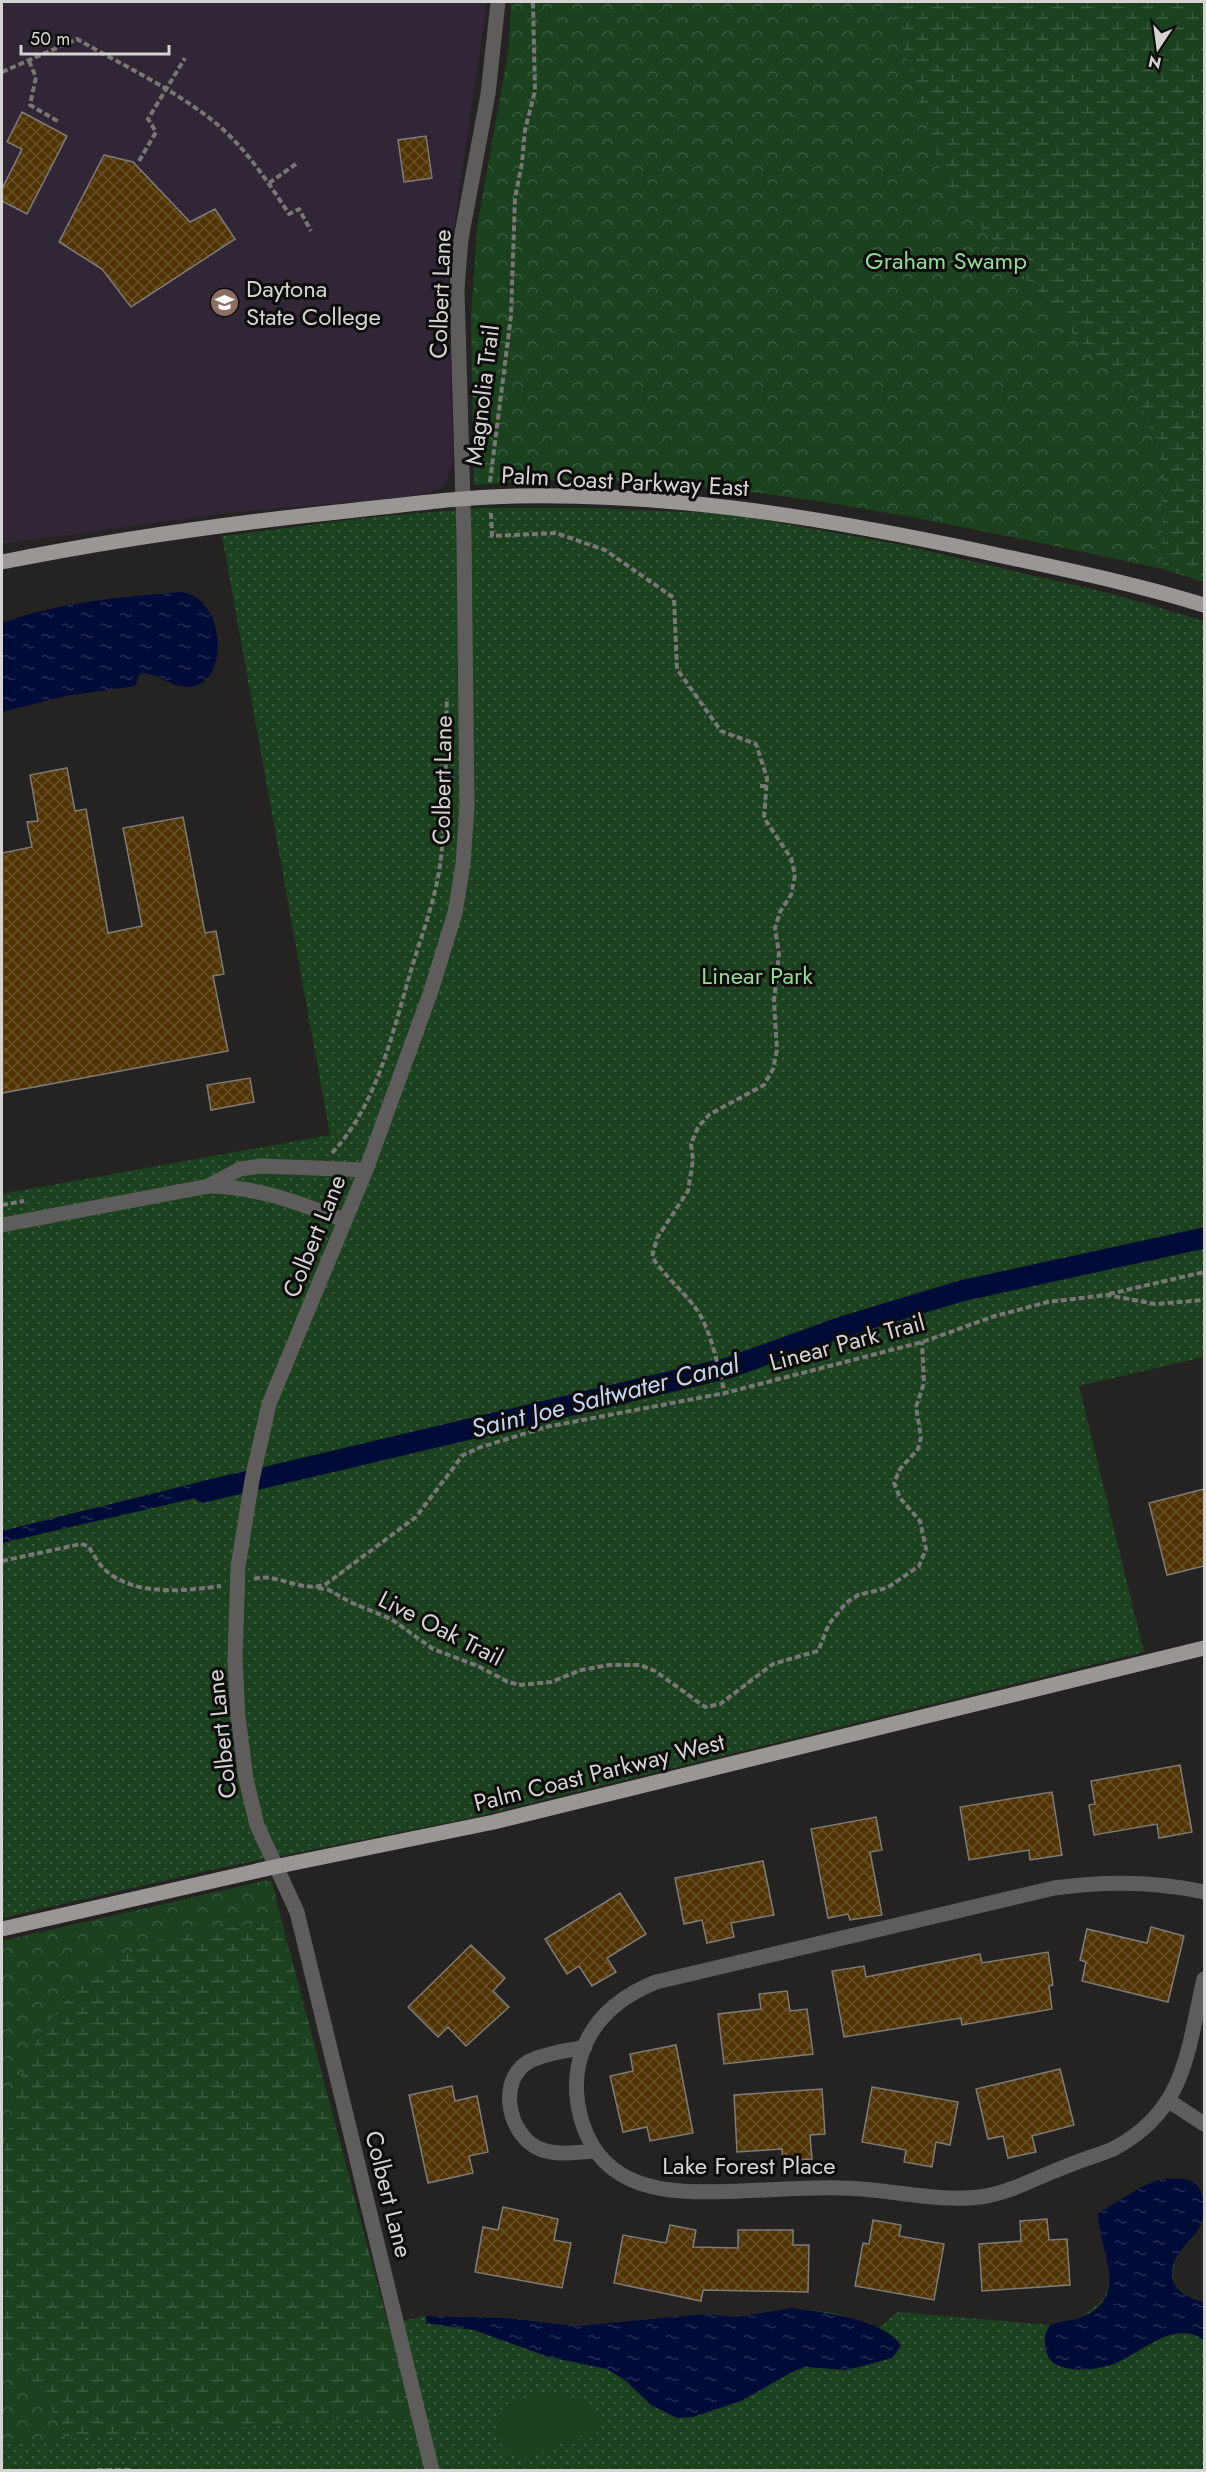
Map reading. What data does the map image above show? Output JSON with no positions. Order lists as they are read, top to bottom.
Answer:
{
  "streets": {
    "main road": ["Palm Coast Parkway East", "Palm Coast Parkway West"],
    "street": ["Colbert Lane", "Lake Forest Place"],
    "path": ["Magnolia Trail", "Linear Park Trail", "Live Oak Trail"]
  },
  "crossings": [
    ["Colbert Lane", "Palm Coast Parkway East"],
    ["Colbert Lane", "Palm Coast Parkway West"],
    ["Magnolia Trail", "Palm Coast Parkway East"],
    ["Linear Park Trail", "Live Oak Trail"]
  ],
  "water": ["Saint Joe Saltwater Canal"],
  "parks": ["Graham Swamp", "Linear Park"],
  "places": {
    "school or university": ["Daytona State College"]
  },
  "scale_bar": "50 m",
  "north": "bottom"
}
